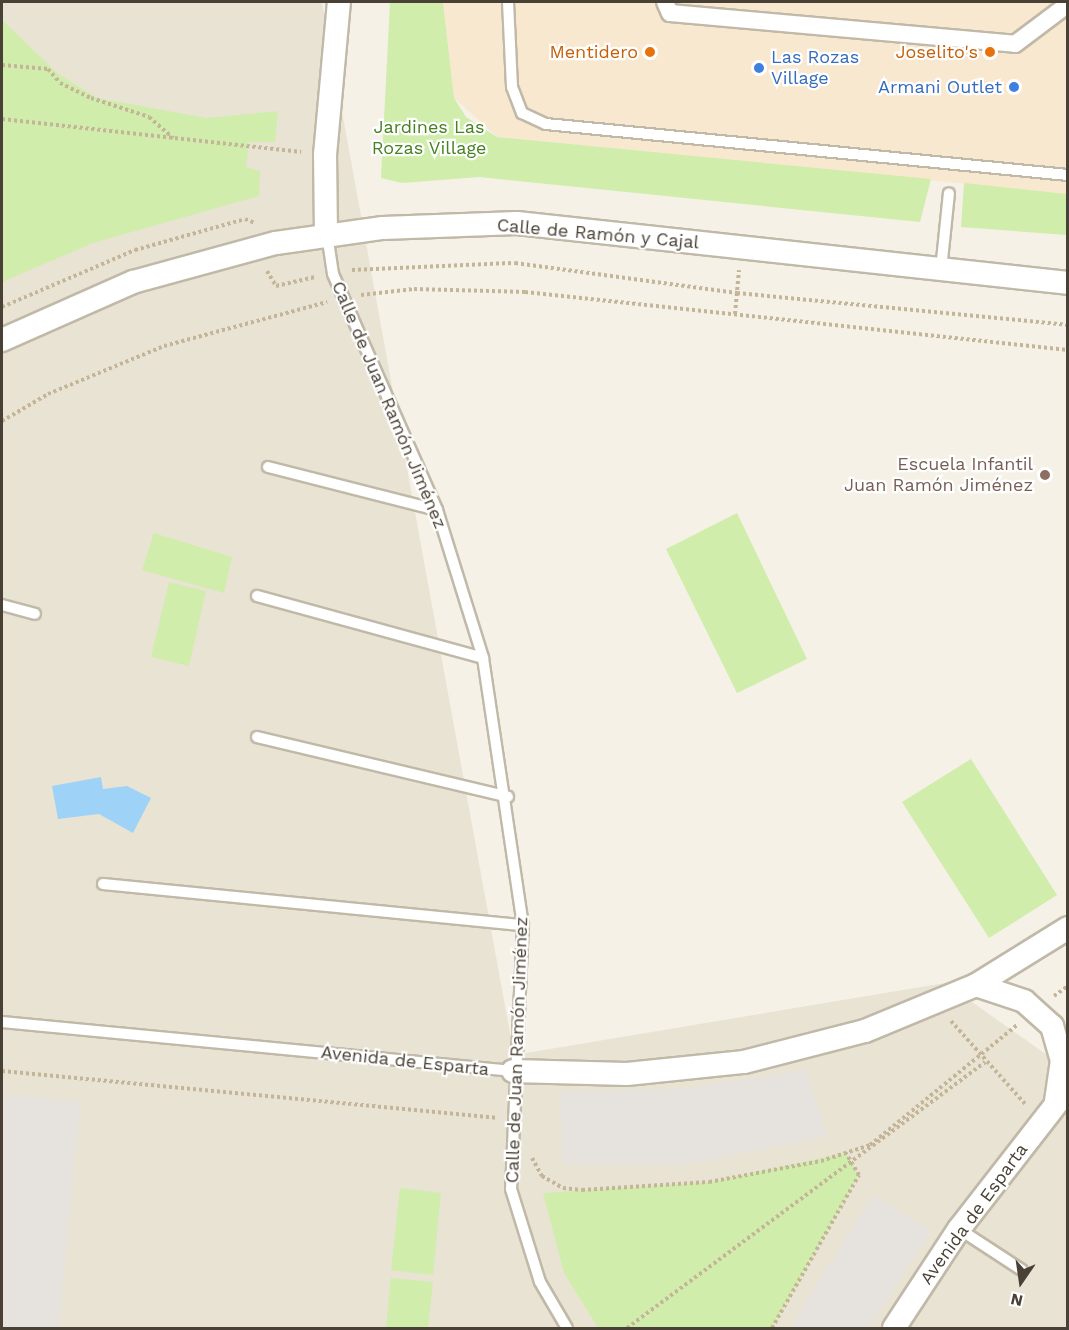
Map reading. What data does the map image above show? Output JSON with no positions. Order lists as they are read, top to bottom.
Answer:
{
  "streets": {
    "street": ["Calle de Ramón y Cajal", "Calle de Juan Ramón Jiménez", "Avenida de Esparta"]
  },
  "crossings": [
    ["Calle de Ramón y Cajal", "Calle de Juan Ramón Jiménez"],
    ["Calle de Juan Ramón Jiménez", "Avenida de Esparta"]
  ],
  "parks": ["Jardines Las Rozas Village"],
  "places": [
    "Mentidero",
    "Joselito's",
    "Las Rozas Village",
    "Armani Outlet",
    "Escuela Infantil Juan Ramón Jiménez"
  ],
  "north": "bottom"
}
